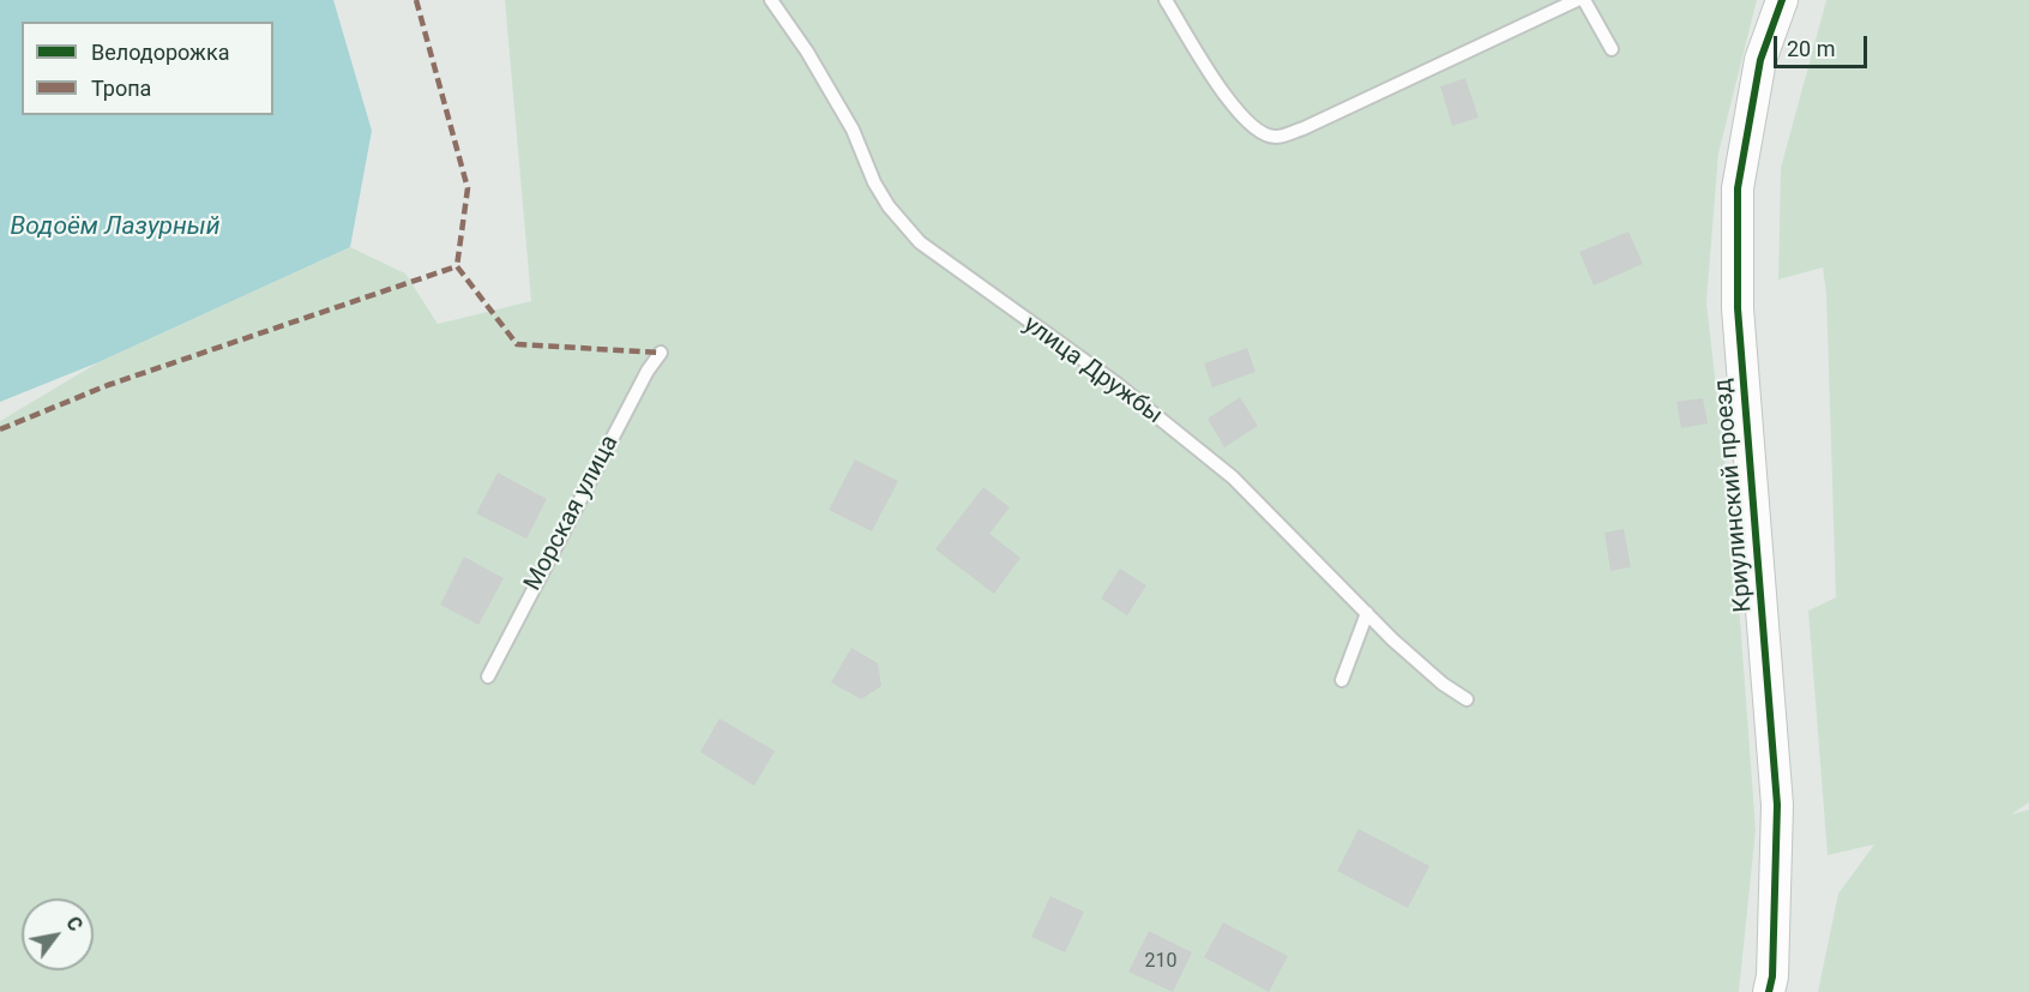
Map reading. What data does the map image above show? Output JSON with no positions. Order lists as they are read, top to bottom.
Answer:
{
  "streets": {
    "street": ["Криулинский проезд"],
    "lane": ["улица Дружбы", "Морская улица"]
  },
  "water": ["Водоём Лазурный"],
  "house_numbers": ["210"],
  "legend": ["Велодорожка", "Тропа"],
  "scale_bar": "20 m",
  "north": "top right"
}
